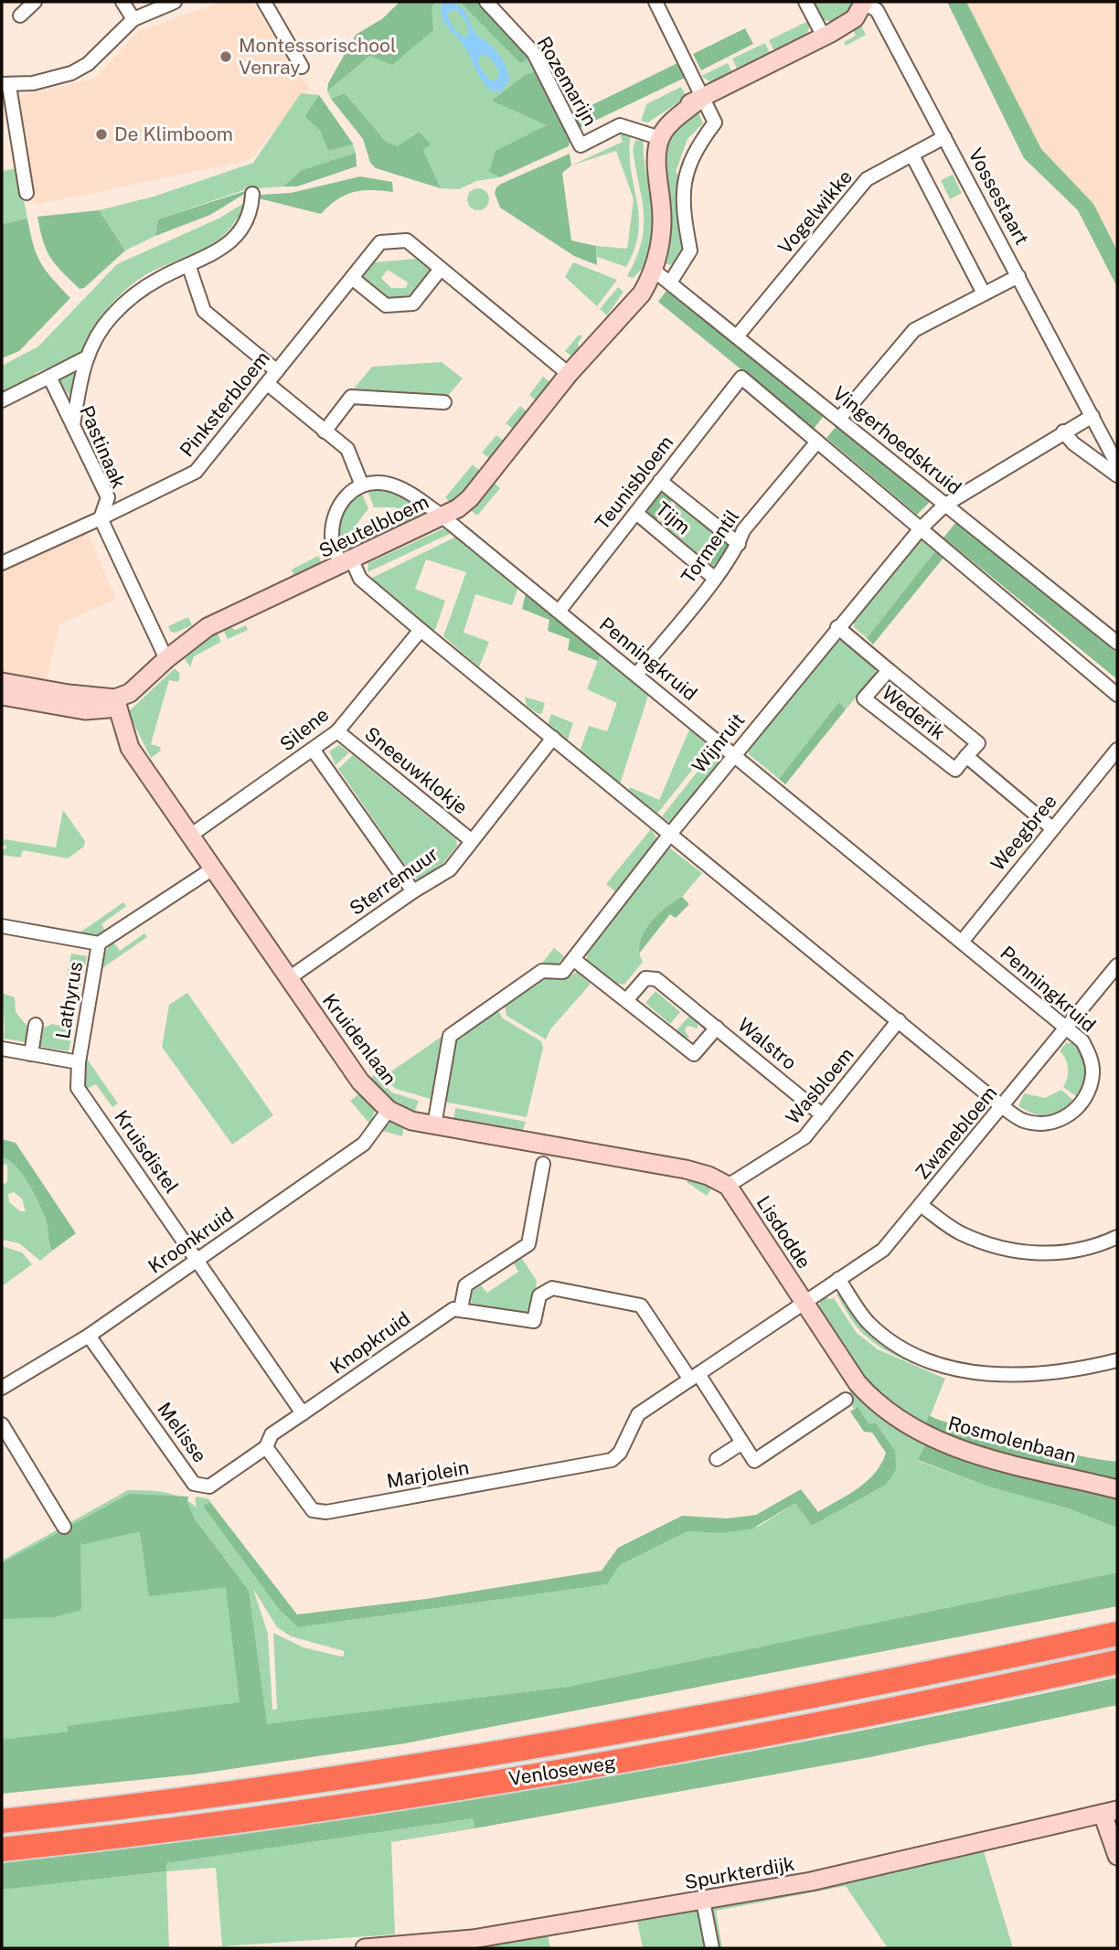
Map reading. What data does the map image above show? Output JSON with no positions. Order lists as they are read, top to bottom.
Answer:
{
  "streets": {
    "highway": ["Venloseweg"],
    "street": [
      "Rozemarijn",
      "Vossestaart",
      "Vogelwikke",
      "Pinksterbloem",
      "Vingerhoedskruid",
      "Pastinaak",
      "Teunisbloem",
      "Tijm",
      "Sleutelbloem",
      "Tormentil",
      "Penningkruid",
      "Wederik",
      "Silene",
      "Wijnruit",
      "Sneeuwklokje",
      "Weegbree",
      "Sterremuur",
      "Lathyrus",
      "Kruidenlaan",
      "Walstro",
      "Wasbloem",
      "Zwanebloem",
      "Kruisdistel",
      "Lisdodde",
      "Kroonkruid",
      "Knopkruid",
      "Melisse",
      "Rosmolenbaan",
      "Marjolein",
      "Spurkterdijk"
    ]
  },
  "crossings": [
    ["Rozemarijn", "Sleutelbloem"],
    ["Vossestaart", "Vogelwikke"],
    ["Vossestaart", "Wijnruit"],
    ["Vogelwikke", "Vingerhoedskruid"],
    ["Pinksterbloem", "Pastinaak"],
    ["Pinksterbloem", "Sleutelbloem"],
    ["Vingerhoedskruid", "Sleutelbloem"],
    ["Vingerhoedskruid", "Wijnruit"],
    ["Teunisbloem", "Tijm"],
    ["Teunisbloem", "Tormentil"],
    ["Teunisbloem", "Penningkruid"],
    ["Tijm", "Tormentil"],
    ["Sleutelbloem", "Penningkruid"],
    ["Sleutelbloem", "Kruidenlaan"],
    ["Tormentil", "Penningkruid"],
    ["Penningkruid", "Silene"],
    ["Penningkruid", "Wijnruit"],
    ["Penningkruid", "Weegbree"],
    ["Penningkruid", "Sterremuur"],
    ["Penningkruid", "Wasbloem"],
    ["Penningkruid", "Zwanebloem"],
    ["Wederik", "Wijnruit"],
    ["Silene", "Sneeuwklokje"],
    ["Silene", "Kruidenlaan"],
    ["Wijnruit", "Kruidenlaan"],
    ["Wijnruit", "Walstro"],
    ["Sneeuwklokje", "Sterremuur"],
    ["Sterremuur", "Kruidenlaan"],
    ["Lathyrus", "Kruidenlaan"],
    ["Lathyrus", "Kruisdistel"],
    ["Kruidenlaan", "Wasbloem"],
    ["Kruidenlaan", "Lisdodde"],
    ["Kruidenlaan", "Kroonkruid"],
    ["Walstro", "Wasbloem"],
    ["Wasbloem", "Lisdodde"],
    ["Zwanebloem", "Lisdodde"],
    ["Zwanebloem", "Rosmolenbaan"],
    ["Zwanebloem", "Marjolein"],
    ["Kruisdistel", "Kroonkruid"],
    ["Lisdodde", "Rosmolenbaan"],
    ["Lisdodde", "Marjolein"],
    ["Kroonkruid", "Melisse"],
    ["Melisse", "Marjolein"],
    ["Rosmolenbaan", "Marjolein"]
  ],
  "places": ["Montessorischool Venray", "De Klimboom"]
}
